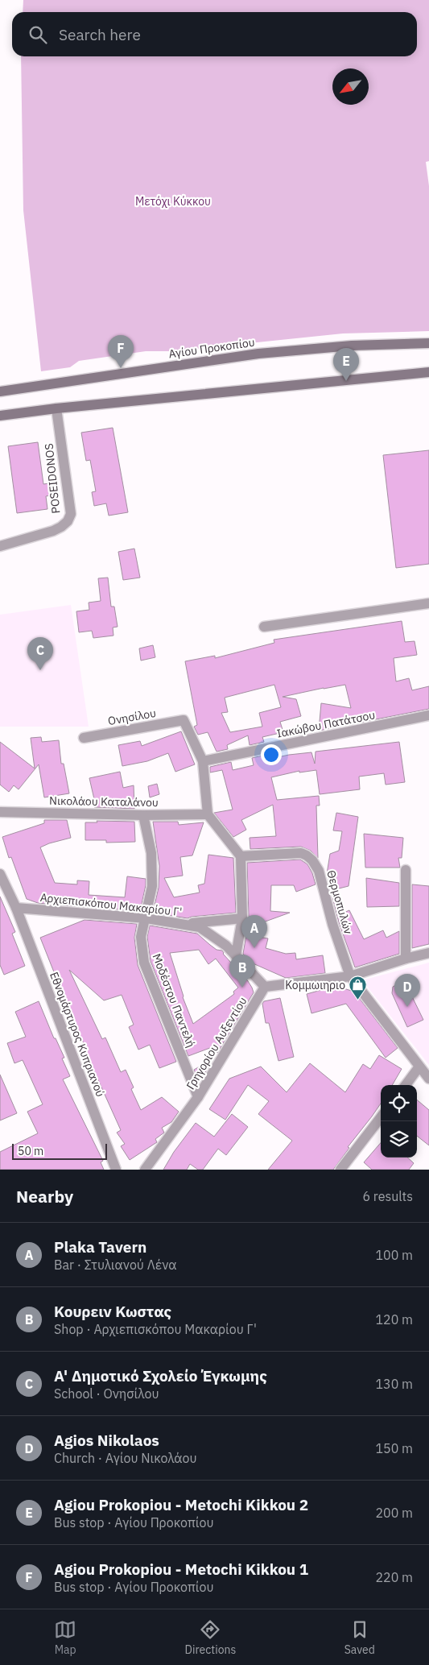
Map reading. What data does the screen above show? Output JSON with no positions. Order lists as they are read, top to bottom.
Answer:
{
  "streets": {
    "main road": ["Αγίου Προκοπίου"],
    "street": [
      "POSEIDONOS",
      "Ονησίλου",
      "Ιακώβου Πατάτσου",
      "Νικολάου Καταλάνου",
      "Θερμοπυλών",
      "Αρχιεπισκόπου Μακαρίου Γ'",
      "Μοδέστου Παντελή",
      "Εθνομάρτυρος Κυπριανού",
      "Γρηγορίου Αυξεντίου"
    ]
  },
  "crossings": [
    ["Ονησίλου", "Ιακώβου Πατάτσου"],
    ["Νικολάου Καταλάνου", "Μοδέστου Παντελή"],
    ["Αρχιεπισκόπου Μακαρίου Γ'", "Μοδέστου Παντελή"],
    ["Αρχιεπισκόπου Μακαρίου Γ'", "Εθνομάρτυρος Κυπριανού"],
    ["Αρχιεπισκόπου Μακαρίου Γ'", "Γρηγορίου Αυξεντίου"],
    ["Μοδέστου Παντελή", "Γρηγορίου Αυξεντίου"]
  ],
  "parks": ["Μετόχι Κύκκου"],
  "places": {
    "shop": ["Κομμωιηριο"]
  },
  "scale_bar": "50 m",
  "north": "bottom left",
  "page": {
    "search": "Search here",
    "pins": [
      "F",
      "E",
      "C",
      "A",
      "B",
      "D"
    ],
    "scale": "50 m",
    "heading": ["Nearby", "6 results"],
    "list": [
      {
        "mark": "A",
        "name": "Plaka Tavern",
        "note": "Bar · Στυλιανού Λένα",
        "value": "100 m"
      },
      {
        "mark": "B",
        "name": "Κουρειν Κωστας",
        "note": "Shop · Αρχιεπισκόπου Μακαρίου Γ'",
        "value": "120 m"
      },
      {
        "mark": "C",
        "name": "Α' Δημοτικό Σχολείο Έγκωμης",
        "note": "School · Ονησίλου",
        "value": "130 m"
      },
      {
        "mark": "D",
        "name": "Agios Nikolaos",
        "note": "Church · Αγίου Νικολάου",
        "value": "150 m"
      },
      {
        "mark": "E",
        "name": "Agiou Prokopiou - Metochi Kikkou 2",
        "note": "Bus stop · Αγίου Προκοπίου",
        "value": "200 m"
      },
      {
        "mark": "F",
        "name": "Agiou Prokopiou - Metochi Kikkou 1",
        "note": "Bus stop · Αγίου Προκοπίου",
        "value": "220 m"
      }
    ],
    "nav": ["Map", "Directions", "Saved"]
  }
}
